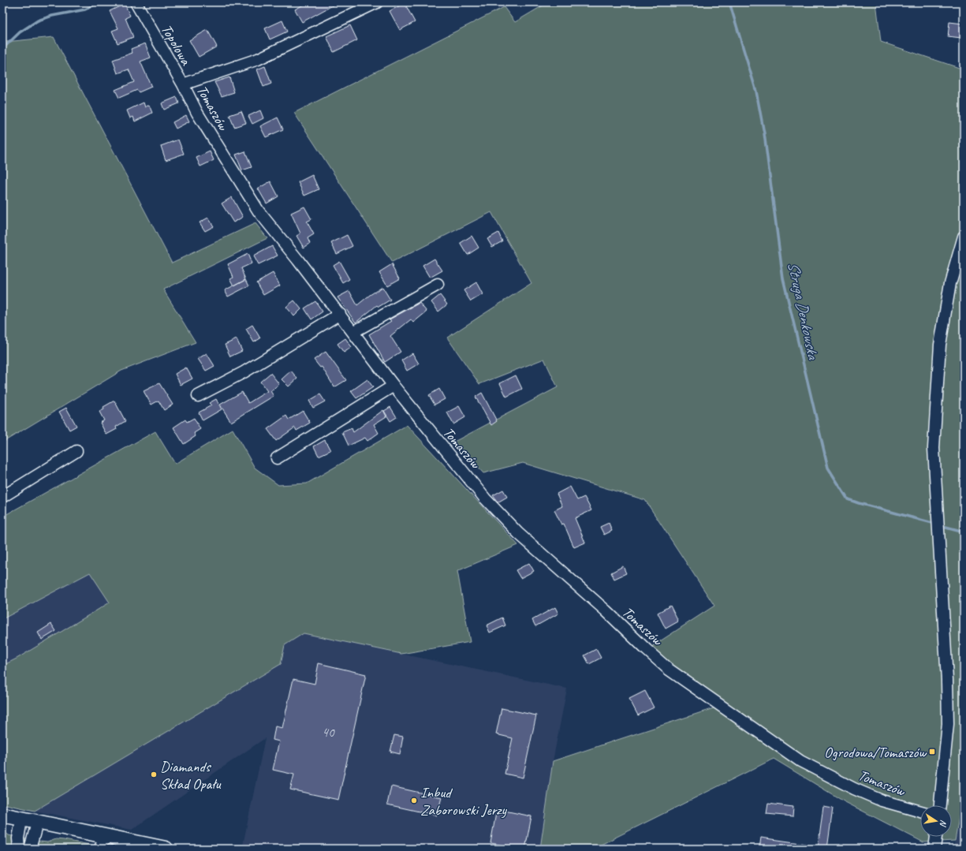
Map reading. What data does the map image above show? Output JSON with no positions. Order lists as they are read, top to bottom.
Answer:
{
  "streets": {
    "street": ["Topolowa", "Tomaszów"]
  },
  "crossings": [
    ["Topolowa", "Tomaszów"]
  ],
  "water": ["Struga Denkowska"],
  "places": {
    "transit": ["Ogrodowa/Tomaszów"],
    "other": ["Diamands Skład Opału", "Inbud Zaborowski Jerzy"]
  },
  "house_numbers": ["40"],
  "north": "right"
}
